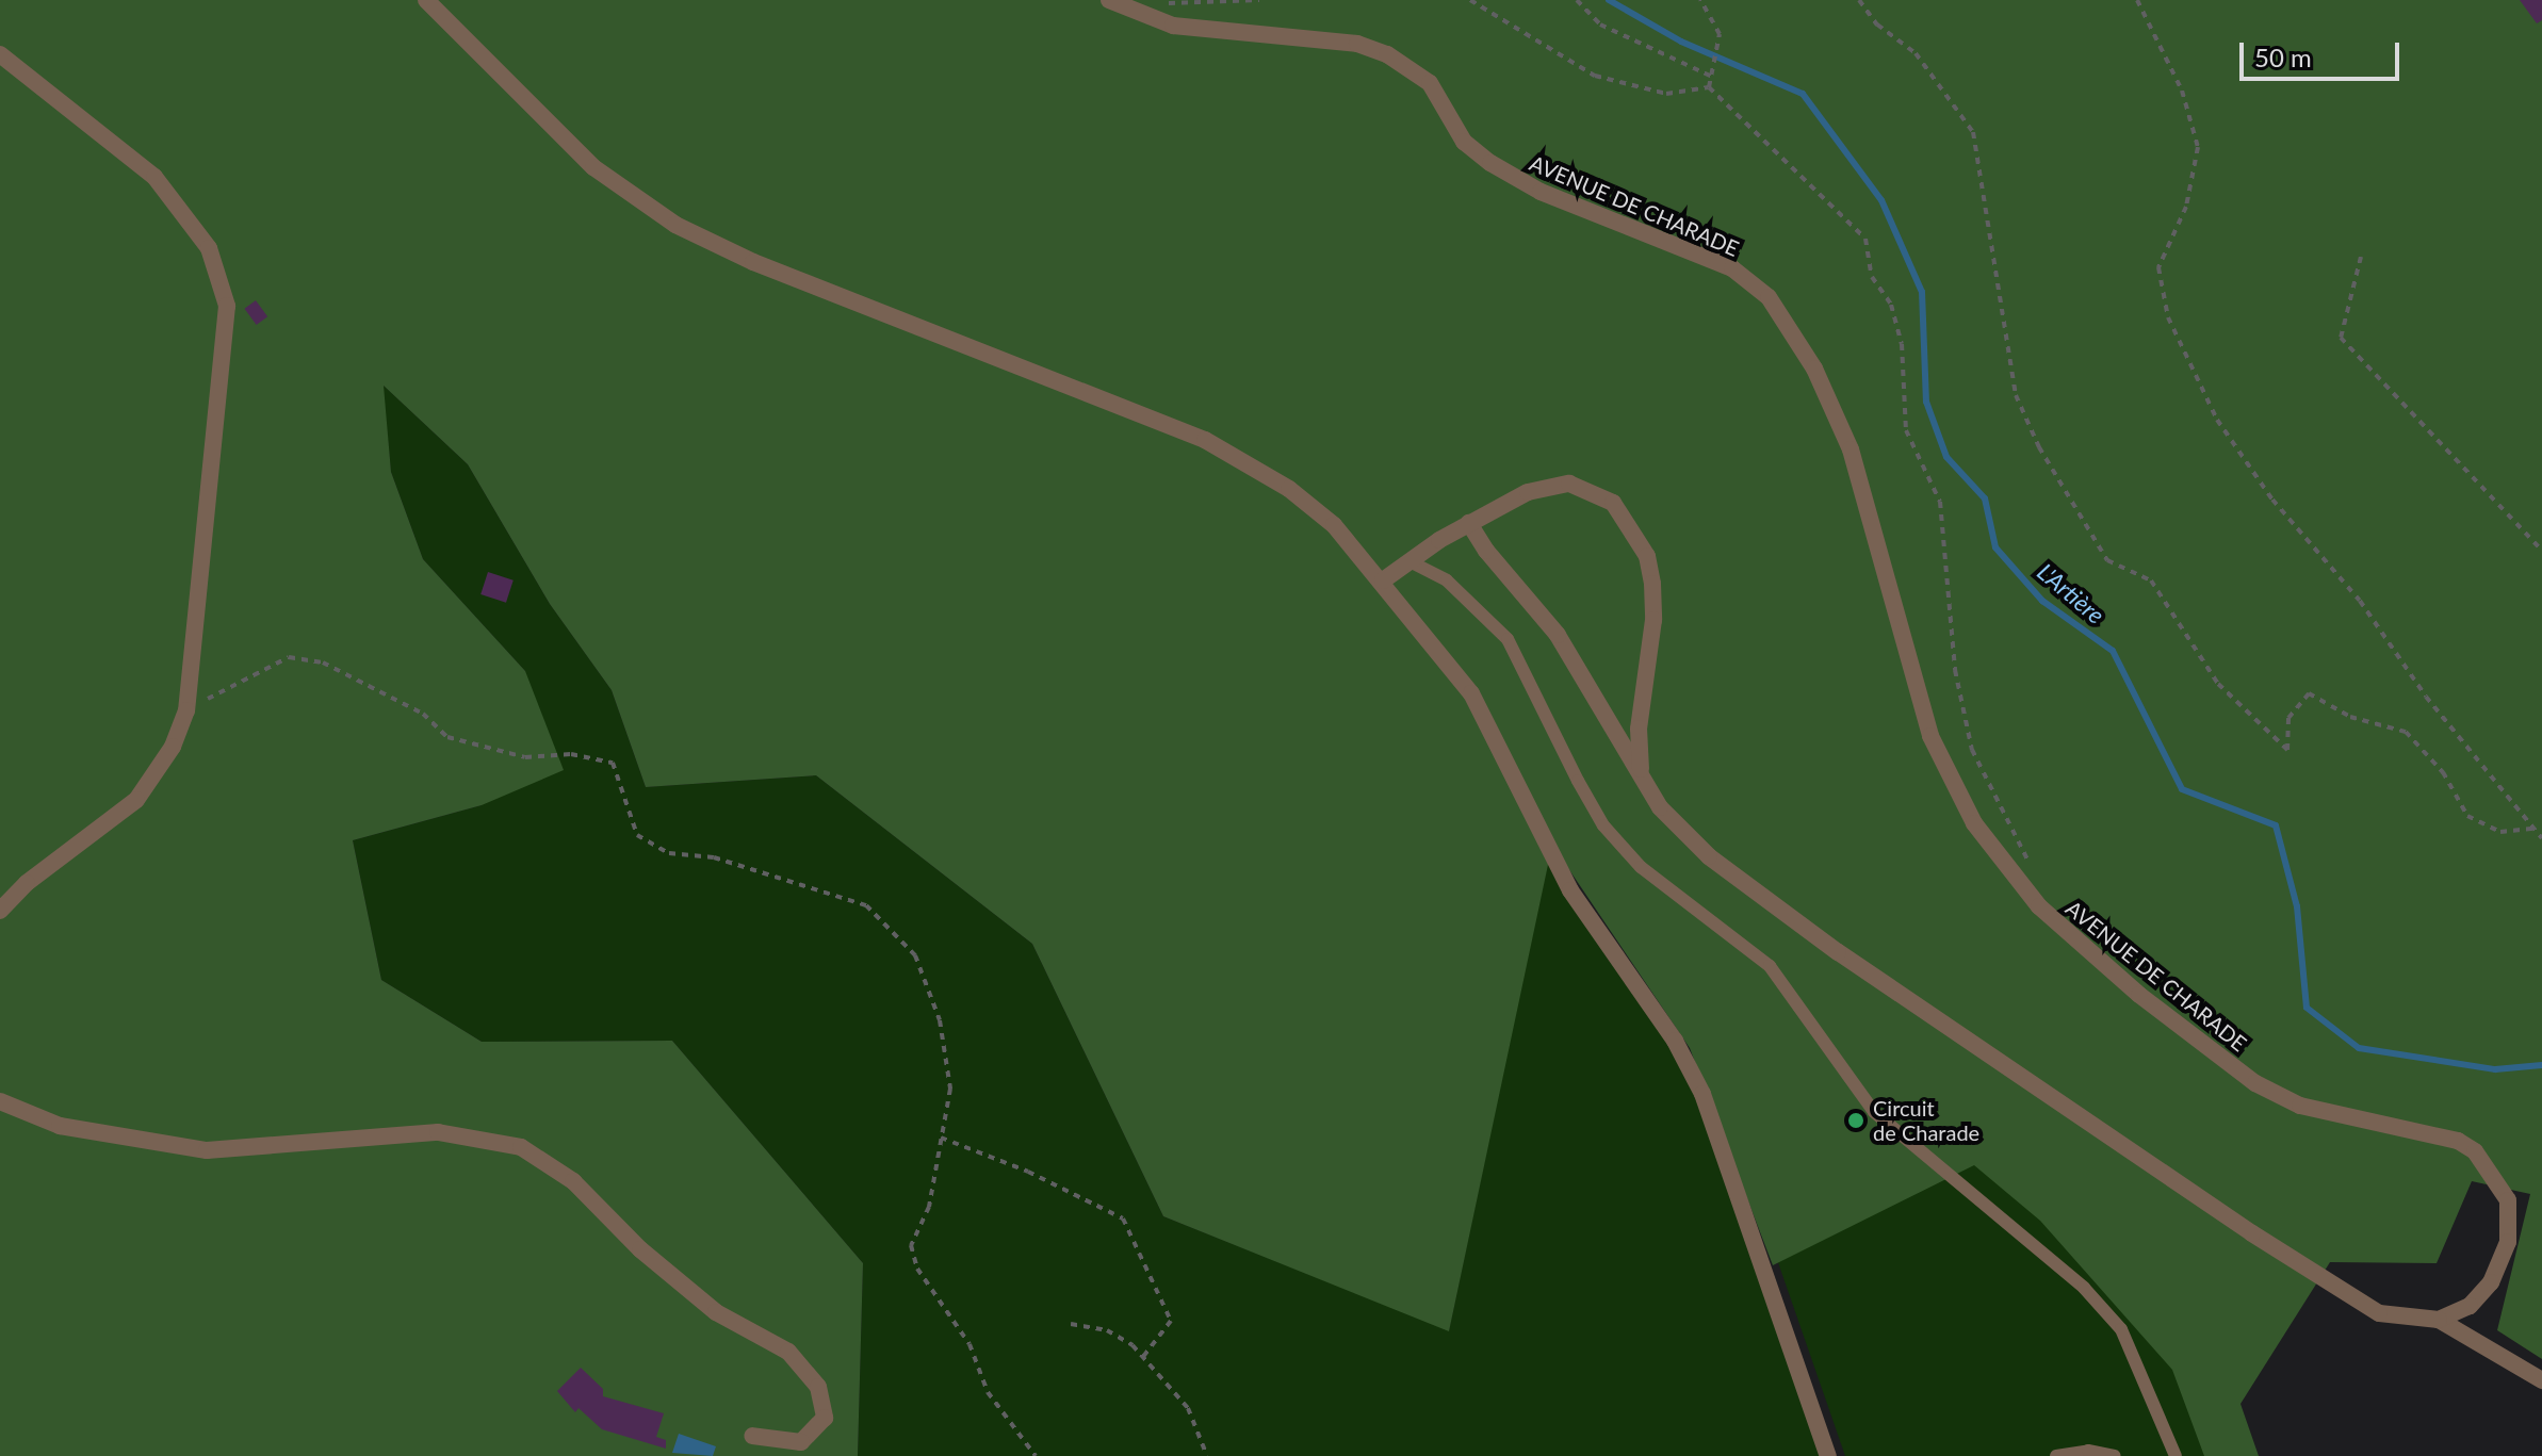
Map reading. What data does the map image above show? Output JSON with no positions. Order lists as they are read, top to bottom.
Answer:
{
  "streets": {
    "street": ["AVENUE DE CHARADE"]
  },
  "water": ["L'Artière"],
  "places": ["Circuit de Charade"],
  "scale_bar": "50 m"
}
